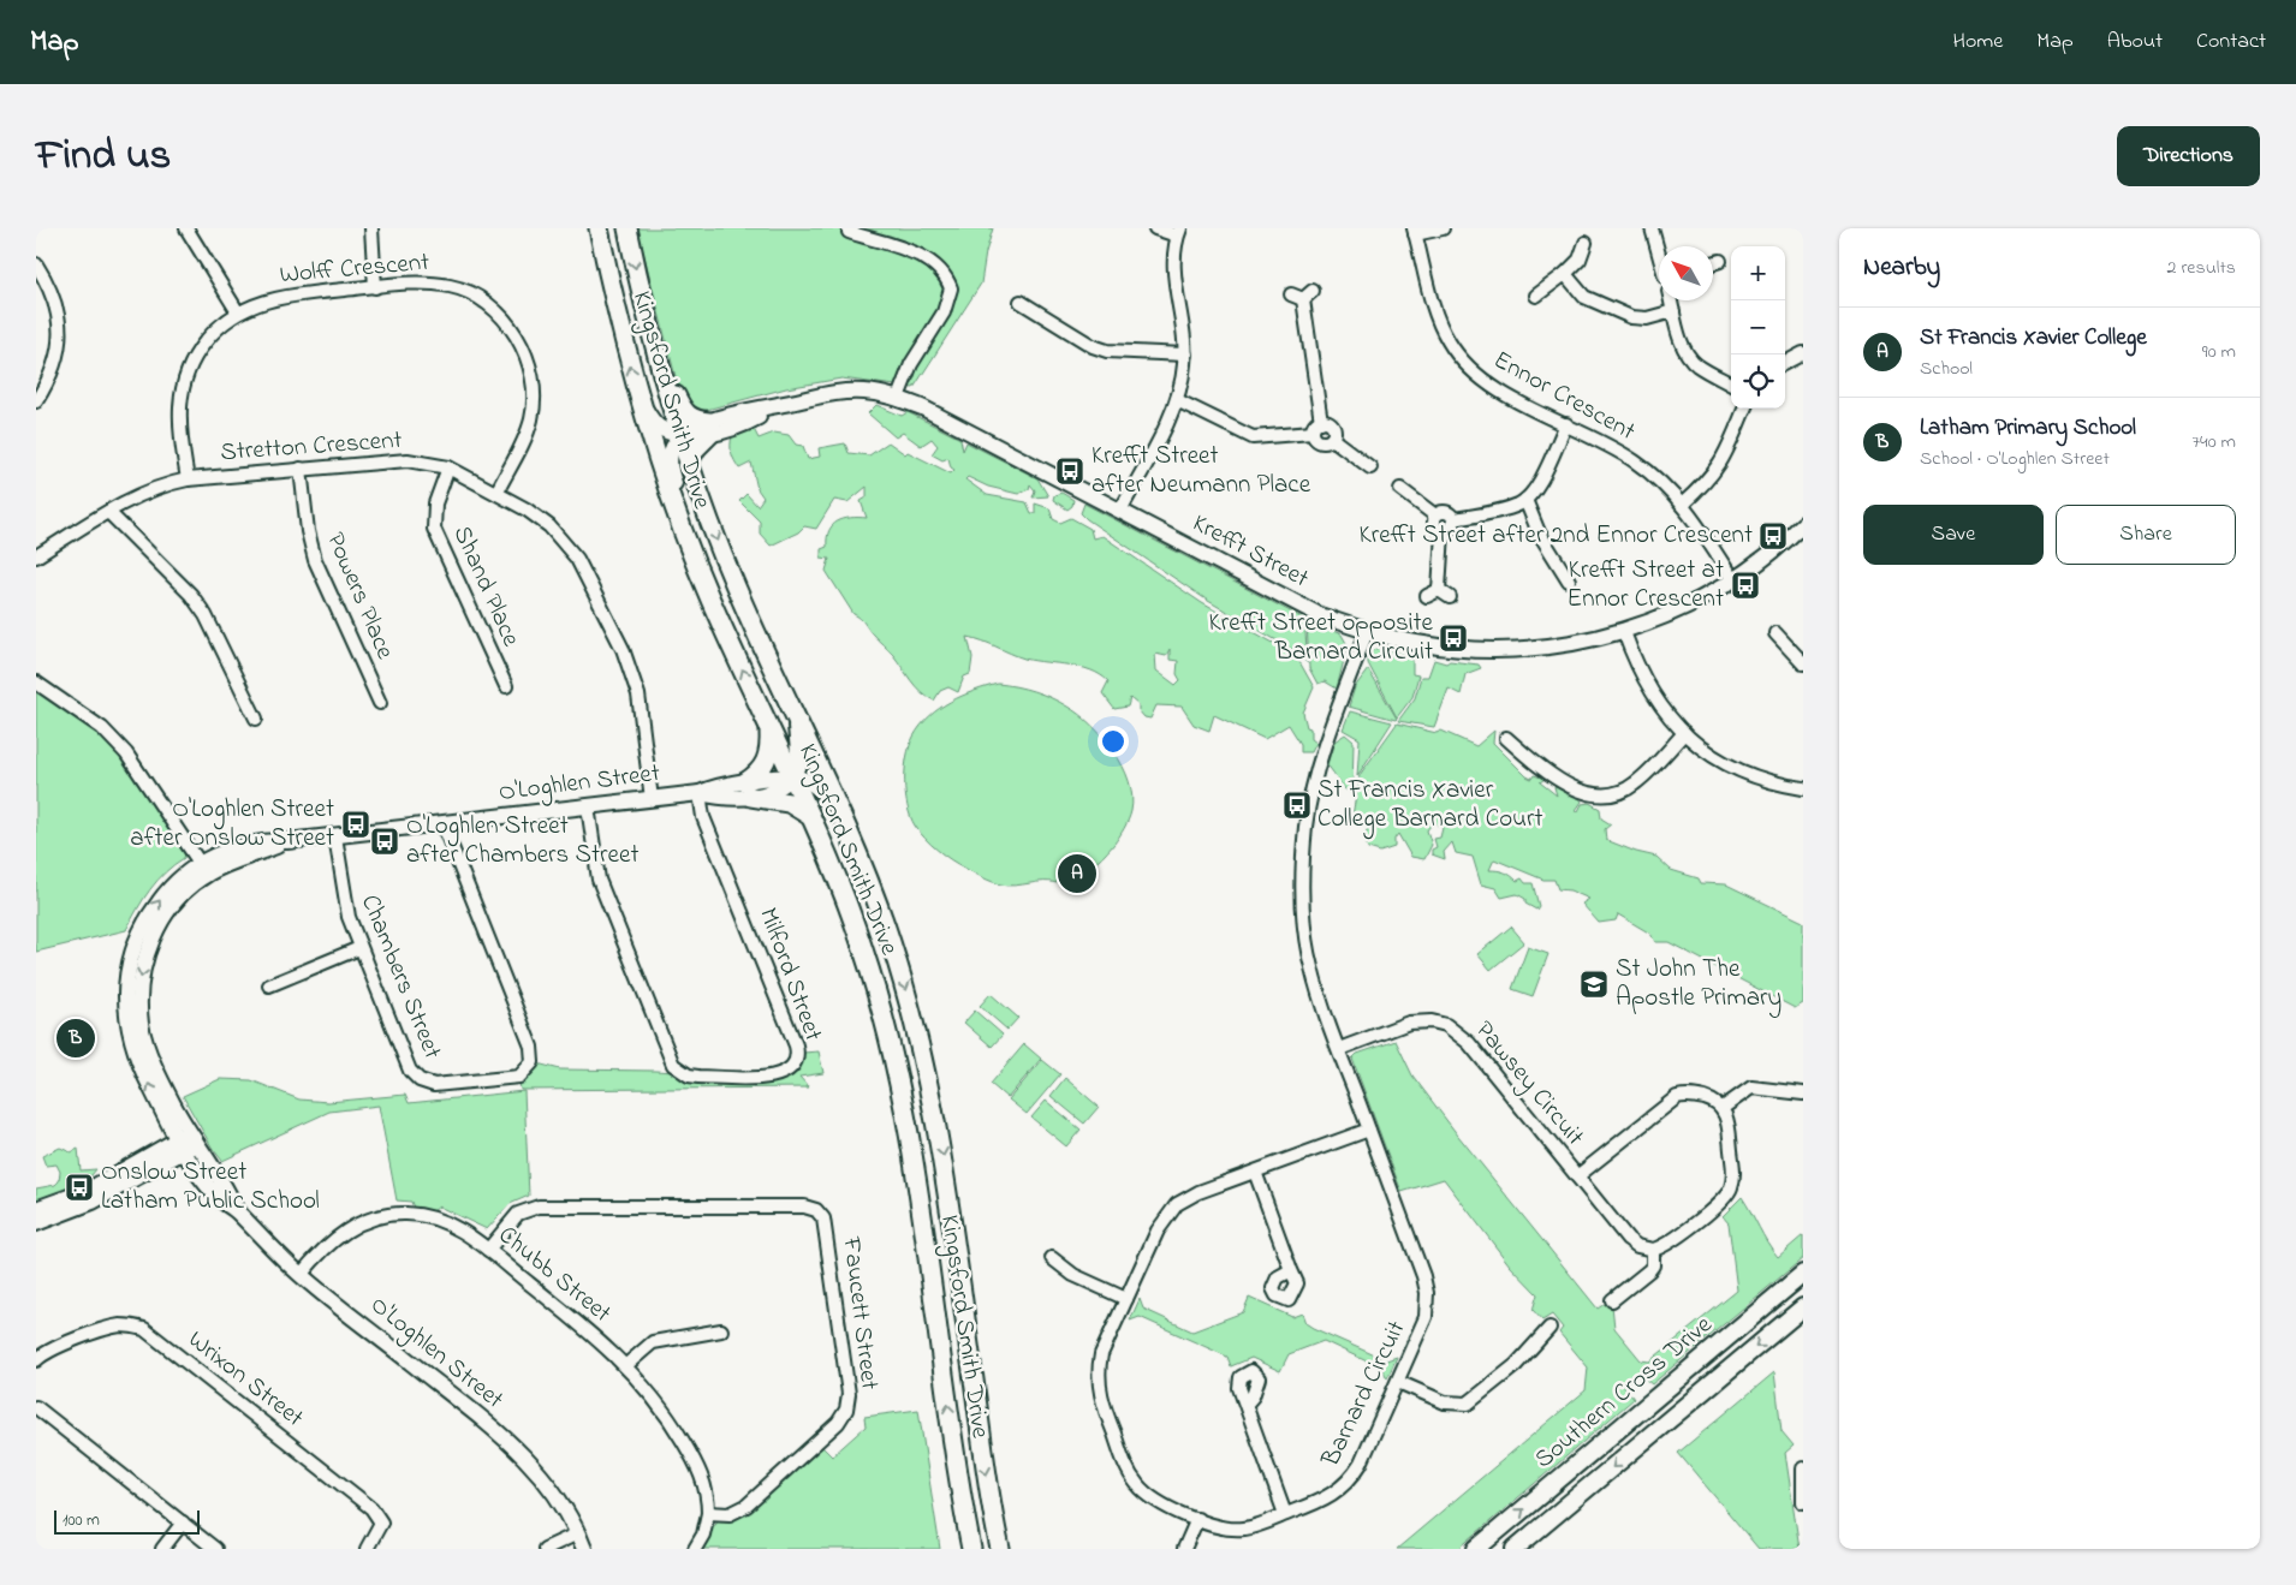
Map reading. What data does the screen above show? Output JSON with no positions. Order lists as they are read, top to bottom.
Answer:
{
  "streets": {
    "main road": ["Kingsford Smith Drive", "Southern Cross Drive"],
    "street": [
      "Wolff Crescent",
      "Ennor Crescent",
      "Stretton Crescent",
      "Krefft Street",
      "Shand Place",
      "Powers Place",
      "O'Loghlen Street",
      "Milford Street",
      "Chambers Street",
      "Pawsey Circuit",
      "Chubb Street",
      "Faucett Street",
      "Wrixon Street",
      "Barnard Circuit"
    ]
  },
  "crossings": [
    ["Wolff Crescent", "Stretton Crescent"],
    ["Ennor Crescent", "Krefft Street"],
    ["Kingsford Smith Drive", "Krefft Street"],
    ["Kingsford Smith Drive", "O'Loghlen Street"],
    ["Stretton Crescent", "Shand Place"],
    ["Stretton Crescent", "Powers Place"],
    ["Stretton Crescent", "O'Loghlen Street"],
    ["Krefft Street", "Barnard Circuit"],
    ["O'Loghlen Street", "Milford Street"],
    ["O'Loghlen Street", "Chambers Street"],
    ["O'Loghlen Street", "Chubb Street"],
    ["Pawsey Circuit", "Barnard Circuit"],
    ["Chubb Street", "Faucett Street"]
  ],
  "places": {
    "bus stop": [
      "Krefft Street after Neumann Place",
      "Krefft Street after 2nd Ennor Crescent",
      "Krefft Street at Ennor Crescent",
      "Krefft Street opposite Barnard Circuit",
      "St Francis Xavier College Barnard Court",
      "O'Loghlen Street after Onslow Street",
      "O'Loghlen Street after Chambers Street",
      "Onslow Street Latham Public School"
    ],
    "school or university": ["St John The Apostle Primary"]
  },
  "scale_bar": "100 m",
  "north": "top left",
  "page": {
    "header": "Map",
    "nav": [
      "Home",
      "Map",
      "About",
      "Contact"
    ],
    "title": "Find us",
    "buttons": [
      "Directions",
      ["Save", "Share"]
    ],
    "heading": ["Nearby", "2 results"],
    "map_buttons": ["+", "−"],
    "list": [
      {
        "mark": "A",
        "name": "St Francis Xavier College",
        "note": "School",
        "value": "90 m"
      },
      {
        "mark": "B",
        "name": "Latham Primary School",
        "note": "School · O'Loghlen Street",
        "value": "740 m"
      }
    ],
    "pins": ["A", "B"],
    "scale": "100 m"
  }
}
